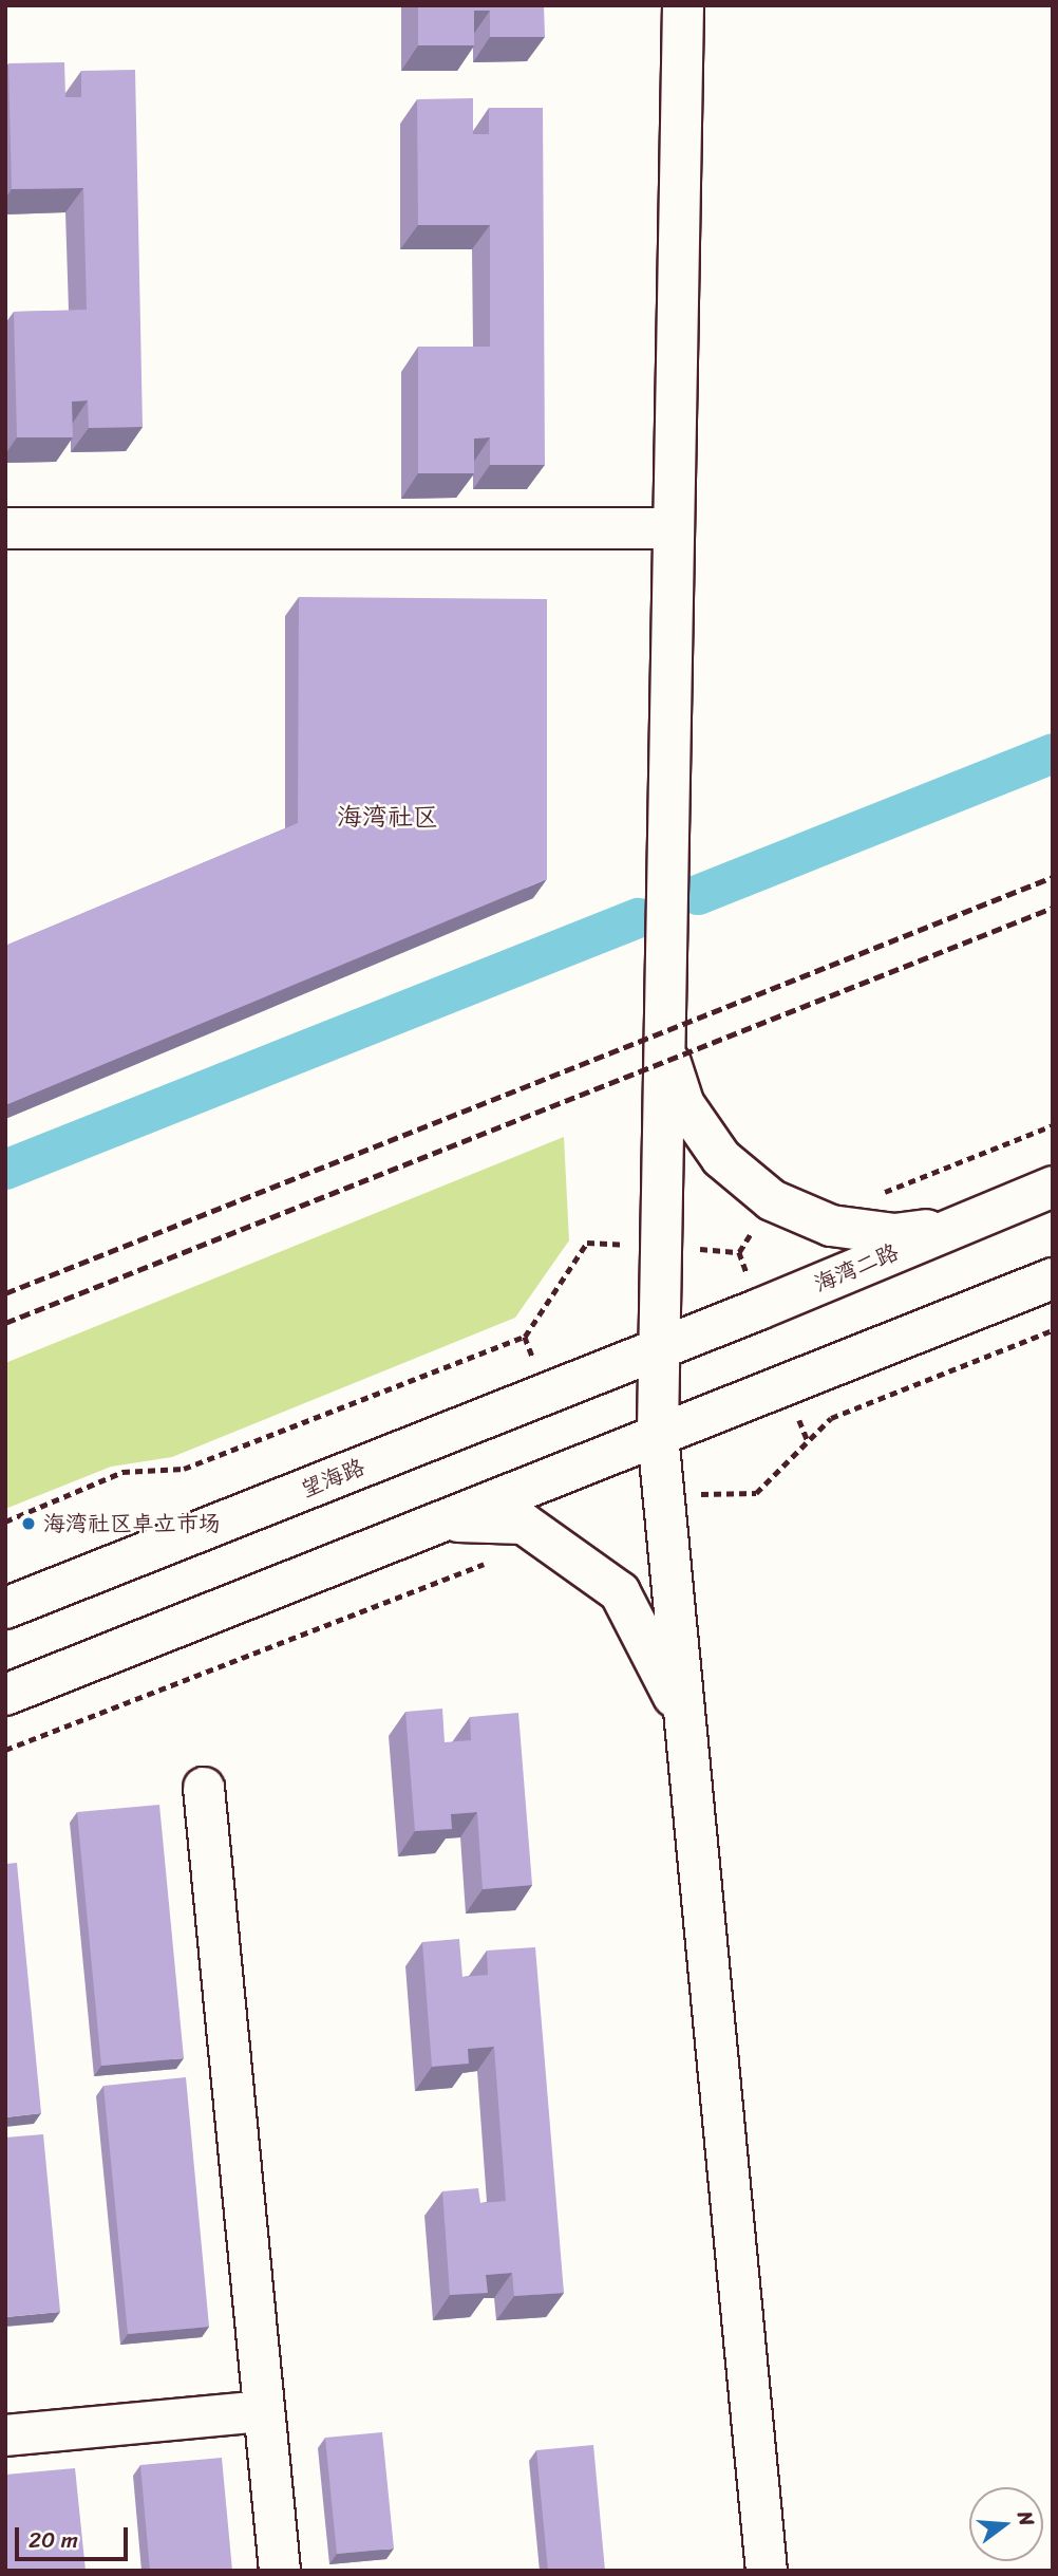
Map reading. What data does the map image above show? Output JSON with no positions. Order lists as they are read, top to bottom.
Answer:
{
  "streets": {
    "street": ["海湾二路", "望海路"]
  },
  "crossings": [
    ["海湾二路", "望海路"]
  ],
  "districts": ["海湾社区"],
  "places": ["海湾社区卓立市场"],
  "scale_bar": "20 m",
  "north": "right"
}
